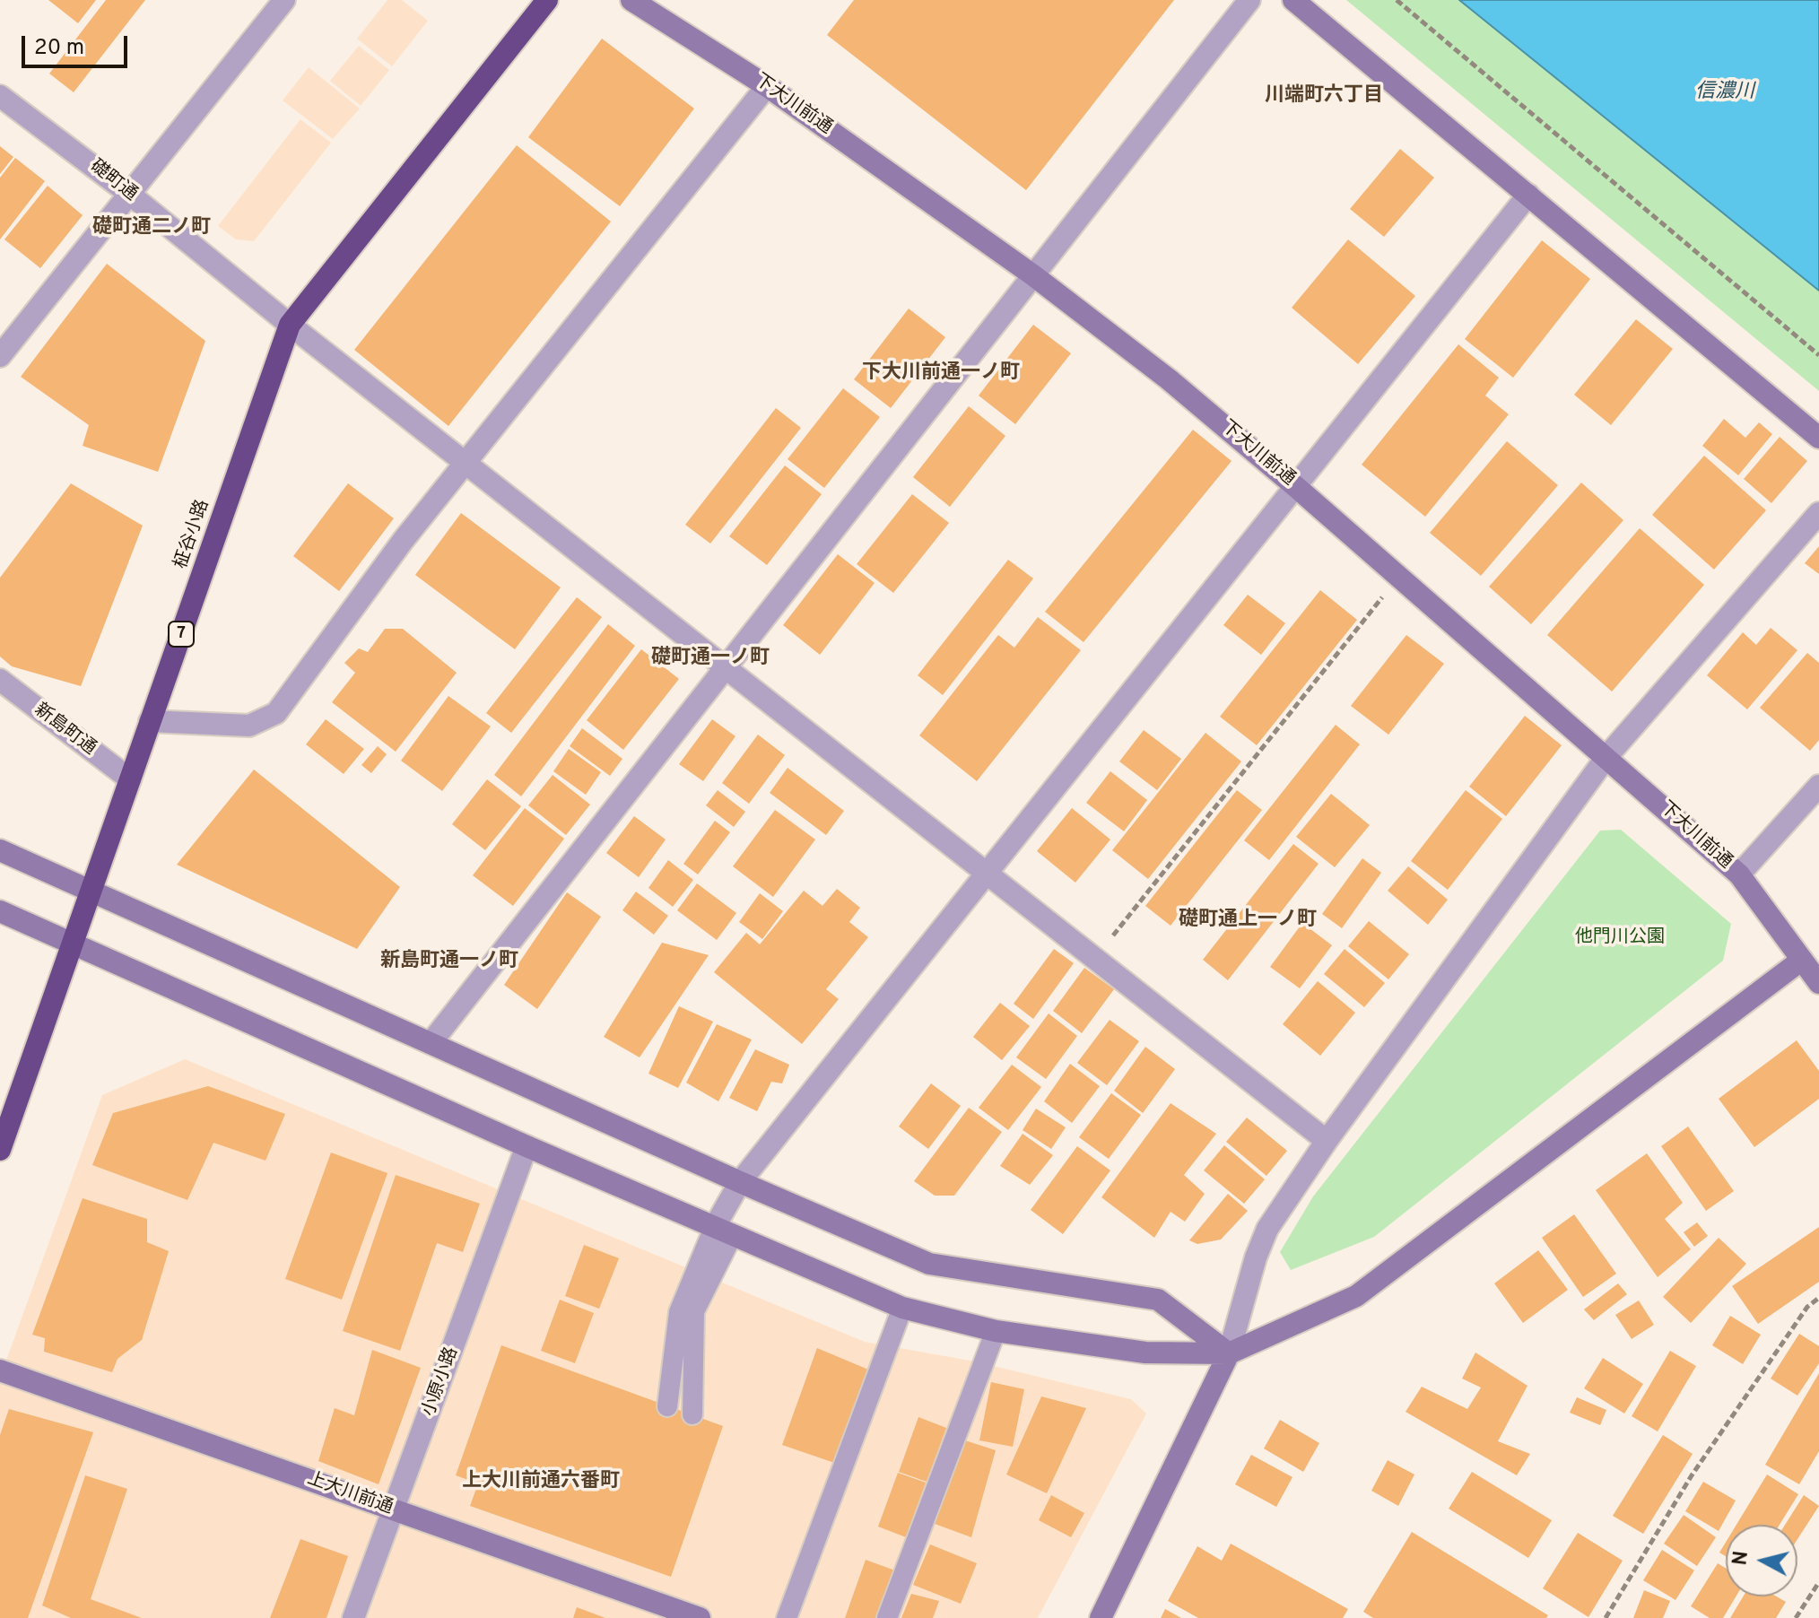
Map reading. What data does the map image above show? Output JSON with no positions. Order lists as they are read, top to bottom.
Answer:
{
  "streets": {
    "highway": ["柾谷小路", "7"],
    "street": [
      "下大川前通",
      "礎町通",
      "新島町通",
      "小原小路",
      "上大川前通"
    ]
  },
  "crossings": [
    ["礎町通", "柾谷小路"],
    ["柾谷小路", "新島町通"],
    ["小原小路", "上大川前通"]
  ],
  "districts": [
    "川端町六丁目",
    "礎町通二ノ町",
    "下大川前通一ノ町",
    "礎町通一ノ町",
    "礎町通上一ノ町",
    "新島町通一ノ町",
    "上大川前通六番町"
  ],
  "water": ["信濃川"],
  "parks": ["他門川公園"],
  "scale_bar": "20 m",
  "north": "left"
}
